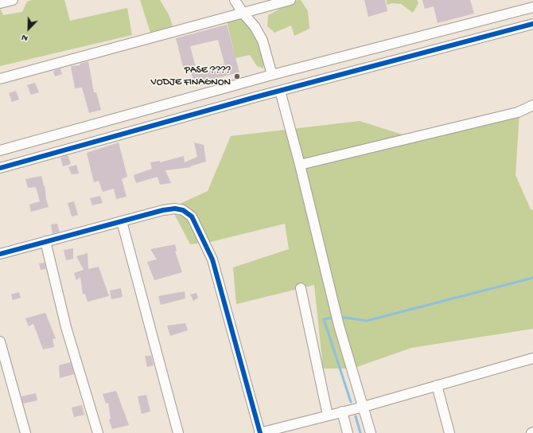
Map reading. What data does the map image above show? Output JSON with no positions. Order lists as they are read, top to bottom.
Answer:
{
  "places": ["PASE ???? VODJE FINAGNON"],
  "north": "bottom left"
}
